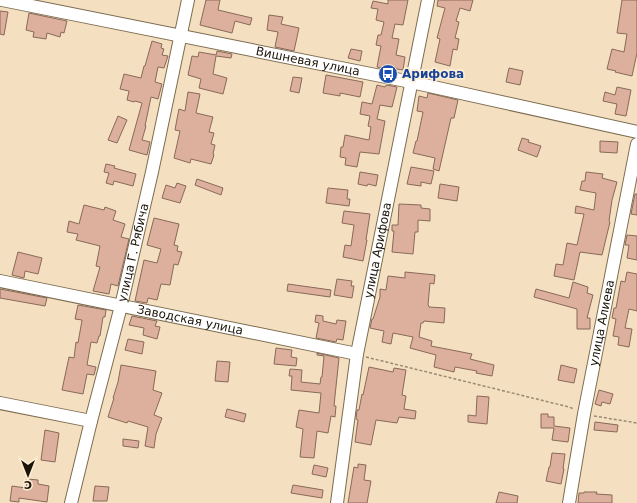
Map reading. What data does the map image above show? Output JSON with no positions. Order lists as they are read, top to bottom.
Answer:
{
  "streets": {
    "street": [
      "Вишневая улица",
      "улица Арифова",
      "улица Г. Рябича",
      "Заводская улица",
      "улица Алиева"
    ]
  },
  "crossings": [
    ["Вишневая улица", "улица Арифова"],
    ["Вишневая улица", "улица Г. Рябича"],
    ["улица Арифова", "Заводская улица"],
    ["улица Г. Рябича", "Заводская улица"]
  ],
  "places": {
    "bus stop": ["Арифова"]
  },
  "north": "bottom"
}
